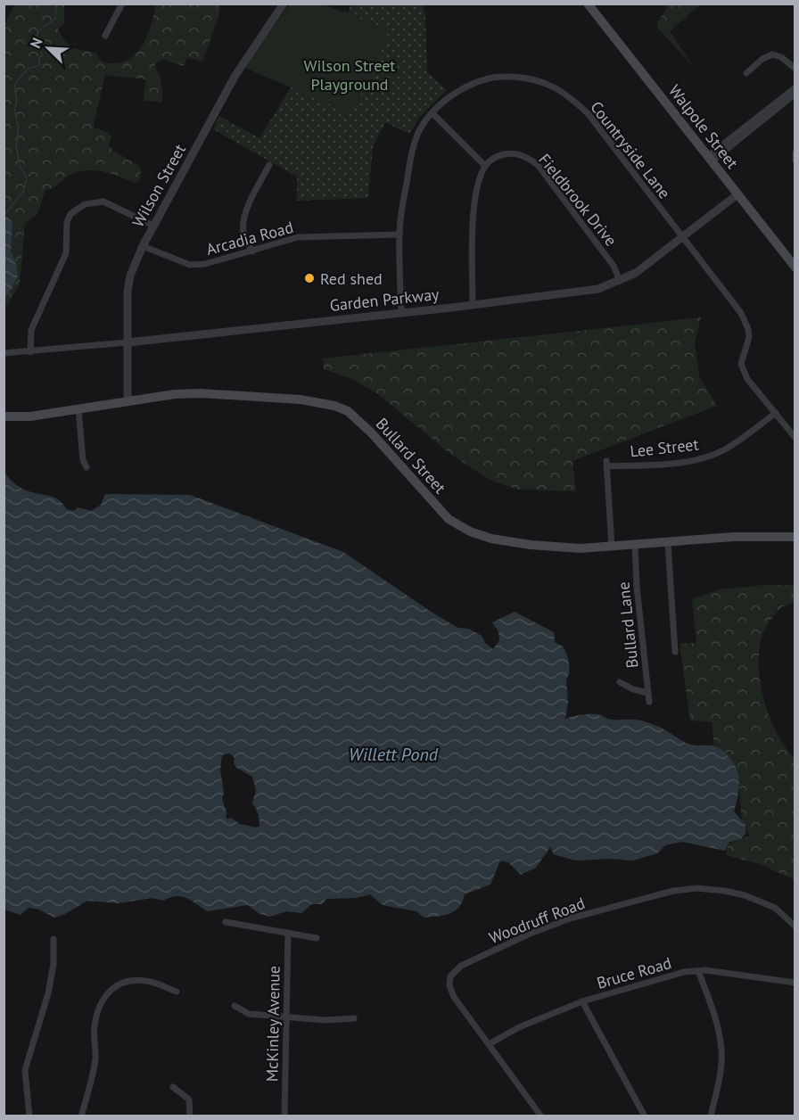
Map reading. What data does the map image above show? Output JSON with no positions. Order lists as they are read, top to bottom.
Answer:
{
  "streets": {
    "main road": ["Walpole Street", "Bullard Street"],
    "street": [
      "Countryside Lane",
      "Wilson Street",
      "Fieldbrook Drive",
      "Arcadia Road",
      "Garden Parkway",
      "Lee Street",
      "Bullard Lane",
      "Woodruff Road",
      "Bruce Road",
      "McKinley Avenue"
    ]
  },
  "crossings": [
    ["Walpole Street", "Garden Parkway"],
    ["Countryside Lane", "Arcadia Road"],
    ["Countryside Lane", "Garden Parkway"],
    ["Countryside Lane", "Lee Street"],
    ["Wilson Street", "Arcadia Road"],
    ["Wilson Street", "Garden Parkway"],
    ["Wilson Street", "Bullard Street"],
    ["Fieldbrook Drive", "Garden Parkway"],
    ["Lee Street", "Bullard Street"],
    ["Bullard Street", "Bullard Lane"],
    ["Woodruff Road", "Bruce Road"]
  ],
  "water": ["Willett Pond"],
  "parks": ["Wilson Street Playground"],
  "places": ["Red shed"],
  "north": "top left"
}
